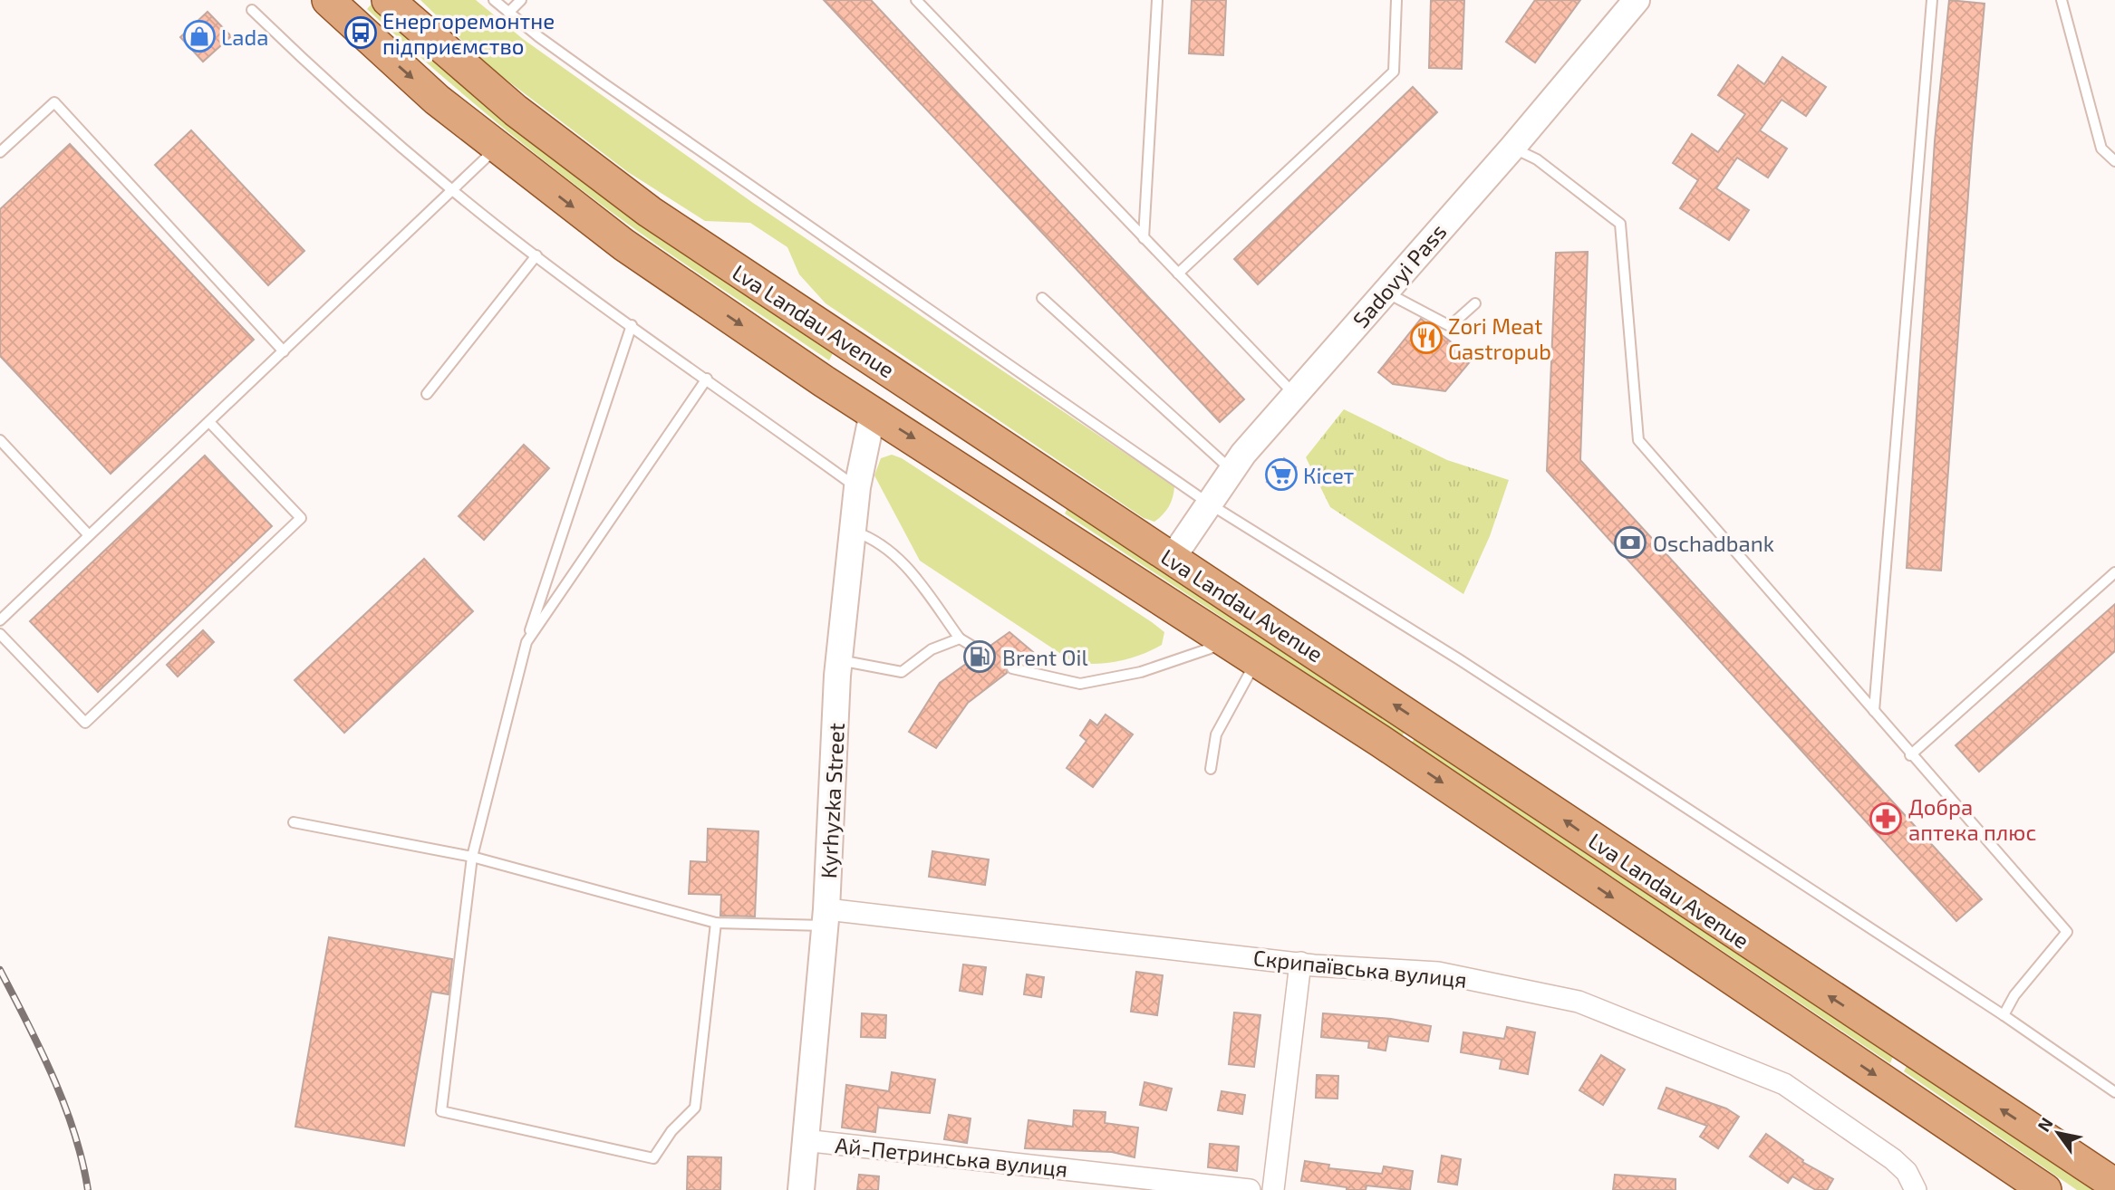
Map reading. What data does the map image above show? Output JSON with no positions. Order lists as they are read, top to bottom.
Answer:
{
  "streets": {
    "main road": ["Lva Landau Avenue"],
    "street": [
      "Sadovyi Pass",
      "Kyrhyzka Street",
      "Скрипаївська вулиця",
      "Ай-Петринська вулиця"
    ]
  },
  "crossings": [
    ["Sadovyi Pass", "Lva Landau Avenue"],
    ["Lva Landau Avenue", "Kyrhyzka Street"],
    ["Kyrhyzka Street", "Скрипаївська вулиця"],
    ["Kyrhyzka Street", "Ай-Петринська вулиця"]
  ],
  "places": {
    "bus stop": ["Енергоремонтне підприємство"],
    "shop": ["Lada"],
    "restaurant": ["Zori Meat Gastropub"],
    "supermarket": ["Кісет"],
    "bank": ["Oschadbank"],
    "fuel station": ["Brent Oil"],
    "pharmacy": ["Добра аптека плюс"]
  },
  "north": "top left"
}
